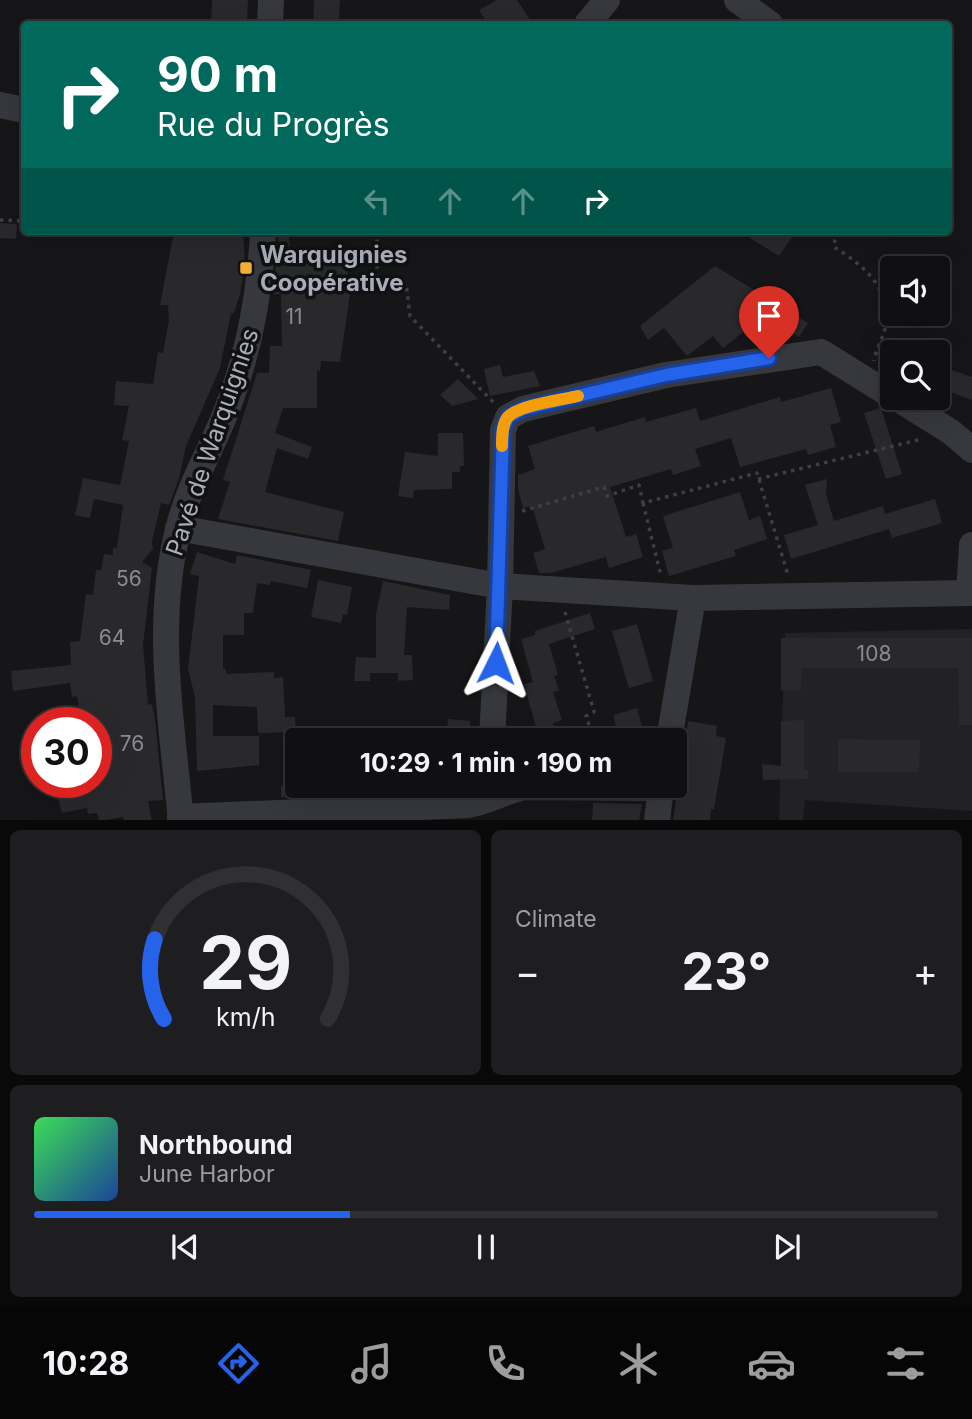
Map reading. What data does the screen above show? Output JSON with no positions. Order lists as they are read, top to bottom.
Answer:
{
  "streets": {
    "street": ["Pavé de Warquignies"]
  },
  "places": {
    "transit": ["Warquignies Coopérative"]
  },
  "house_numbers": [
    "11",
    "56",
    "64",
    "108",
    "76"
  ],
  "page": {
    "turn": ["90 m", "Rue du Progrès"],
    "limit": "30",
    "trip": "10:29 · 1 min · 190 m",
    "tile": "Climate",
    "heat": ["−", "23°", "+"],
    "song": ["Northbound", "June Harbor"],
    "tabs": "10:28",
    "gauge": ["29", "km/h"]
  }
}
